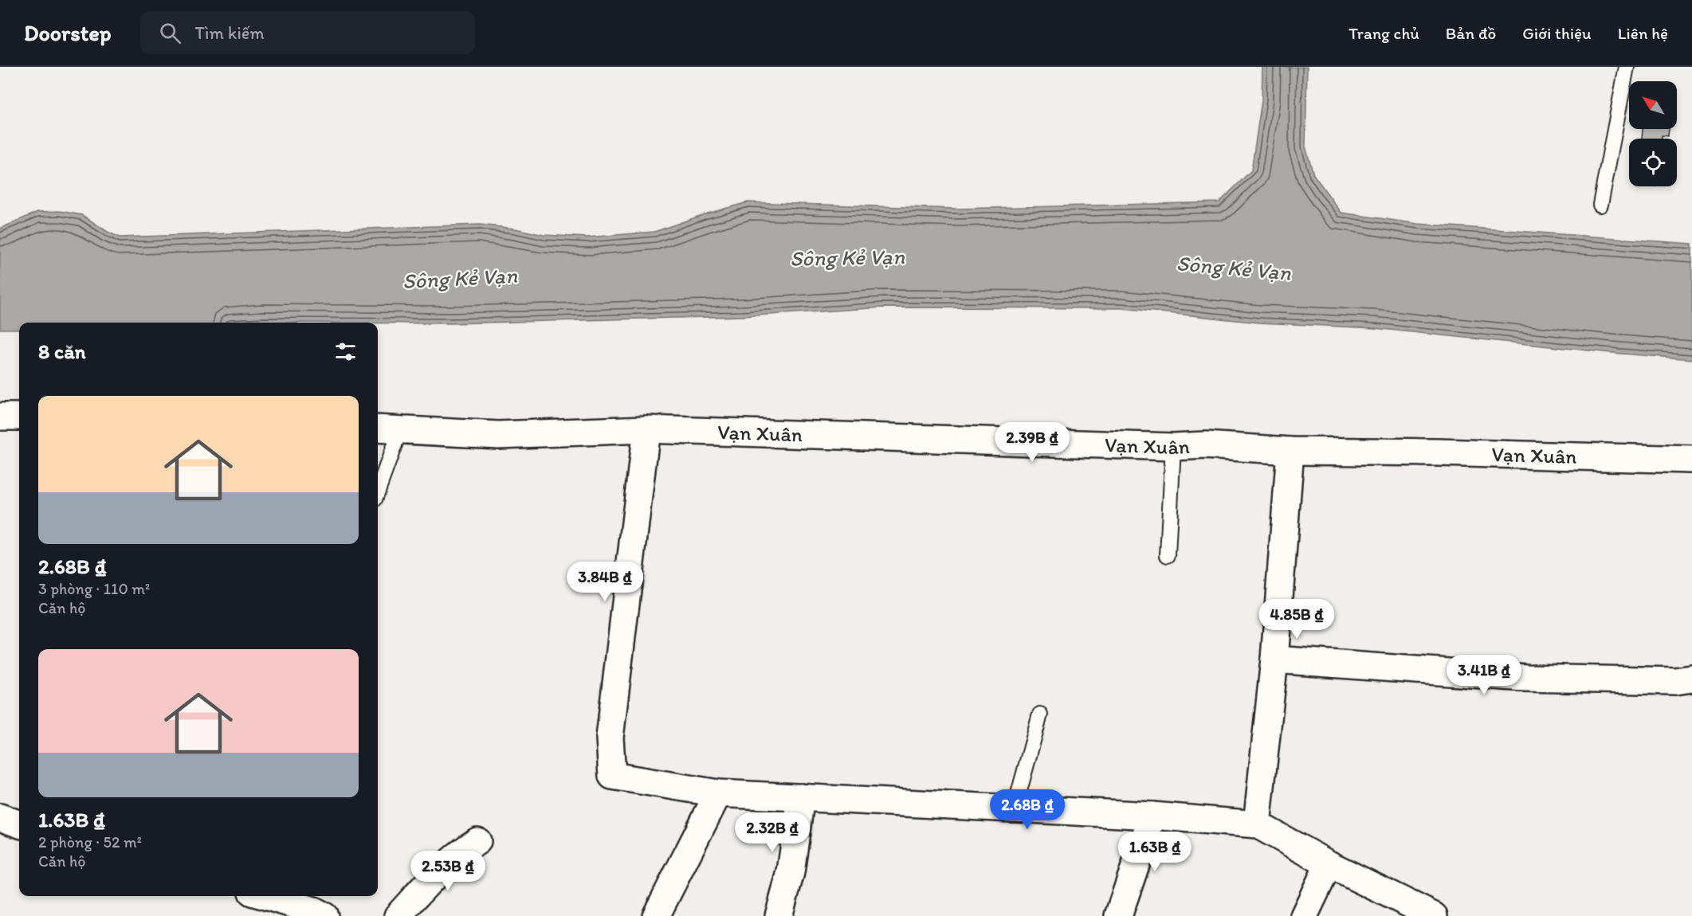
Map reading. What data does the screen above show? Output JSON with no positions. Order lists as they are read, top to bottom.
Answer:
{
  "streets": {
    "street": ["Vạn Xuân"]
  },
  "water": ["Sông Kẻ Vạn"],
  "north": "top left",
  "page": {
    "header": "Doorstep",
    "search": "Tìm kiếm",
    "nav": [
      "Trang chủ",
      "Bản đồ",
      "Giới thiệu",
      "Liên hệ"
    ],
    "heading": "8 căn",
    "list": [
      {
        "name": "2.68B ₫",
        "note": "3 phòng · 110 m² · Căn hộ"
      },
      {
        "name": "1.63B ₫",
        "note": "2 phòng · 52 m² · Căn hộ"
      }
    ],
    "price": [
      "2.39B ₫",
      "3.84B ₫",
      "4.85B ₫",
      "3.41B ₫",
      "2.68B ₫",
      "2.32B ₫",
      "1.63B ₫",
      "2.53B ₫"
    ]
  }
}
